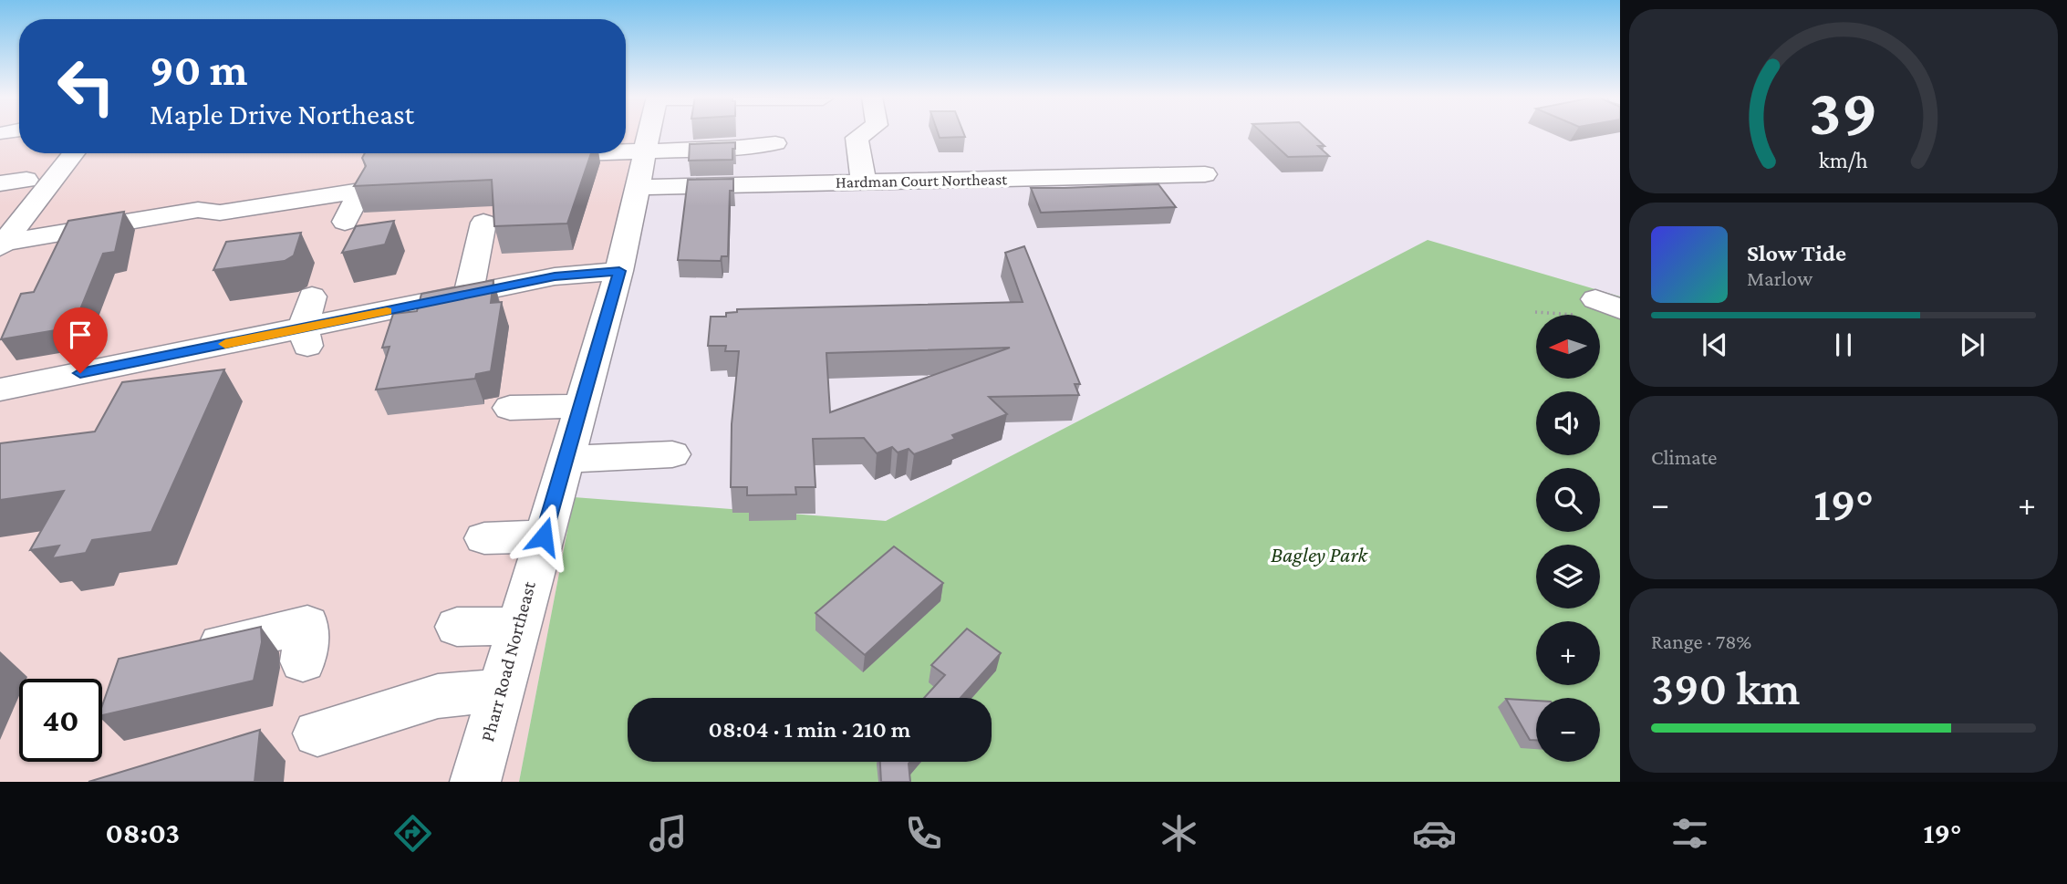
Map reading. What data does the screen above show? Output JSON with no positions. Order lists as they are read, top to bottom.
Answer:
{
  "streets": {
    "street": ["Hardman Court Northeast", "Pharr Road Northeast"]
  },
  "crossings": [
    ["Hardman Court Northeast", "Pharr Road Northeast"]
  ],
  "parks": ["Bagley Park"],
  "north": "left",
  "page": {
    "turn": ["90 m", "Maple Drive Northeast"],
    "song": ["Slow Tide", "Marlow"],
    "map_buttons": ["+", "−"],
    "tile": [
      "Climate",
      ["Range · 78%", "390 km"]
    ],
    "heat": ["−", "19°", "+"],
    "limit": "40",
    "trip": "08:04 · 1 min · 210 m",
    "tabs": ["08:03", "19°"],
    "gauge": ["39", "km/h"]
  }
}
